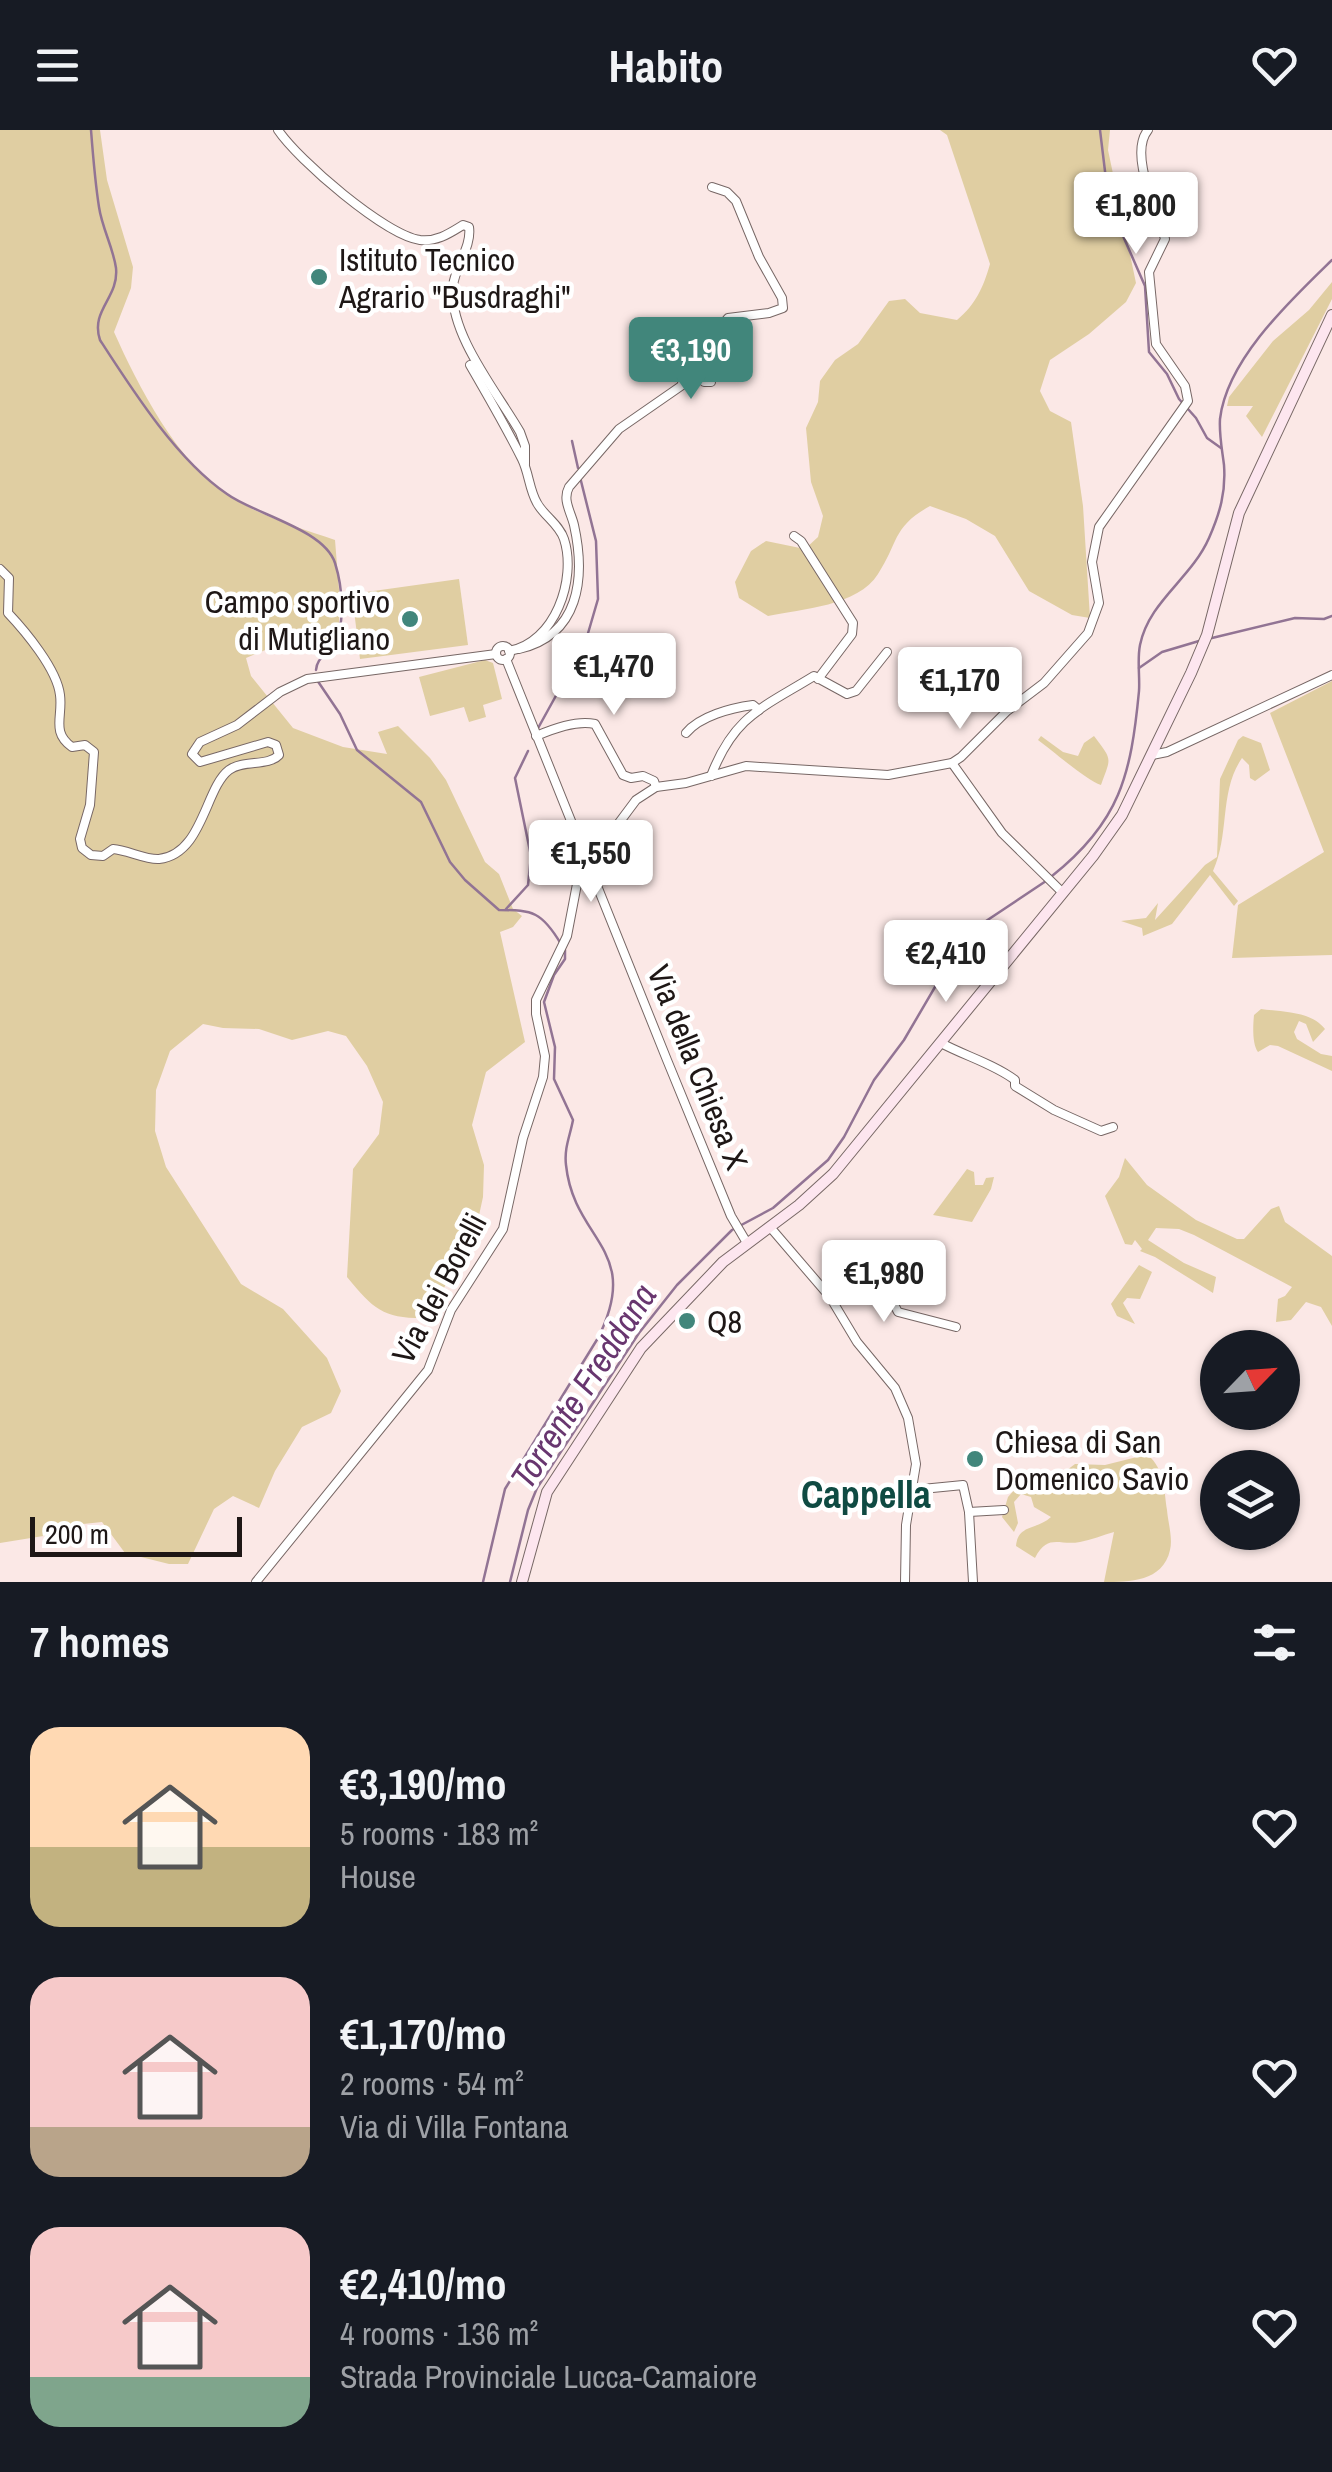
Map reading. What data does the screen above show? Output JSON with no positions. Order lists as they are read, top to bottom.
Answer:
{
  "streets": {
    "street": ["Via della Chiesa X", "Via dei Borelli"]
  },
  "crossings": [
    ["Via della Chiesa X", "Via dei Borelli"]
  ],
  "districts": ["Cappella"],
  "water": ["Torrente Freddana"],
  "places": [
    "Istituto Tecnico Agrario \"Busdraghi\"",
    "Campo sportivo di Mutigliano",
    "Q8",
    "Chiesa di San Domenico Savio"
  ],
  "scale_bar": "200 m",
  "north": "top right",
  "page": {
    "header": "Habito",
    "price": [
      "€1,800",
      "€3,190",
      "€1,470",
      "€1,170",
      "€1,550",
      "€2,410",
      "€1,980"
    ],
    "scale": "200 m",
    "heading": "7 homes",
    "list": [
      {
        "name": "€3,190/mo",
        "note": "5 rooms · 183 m² · House"
      },
      {
        "name": "€1,170/mo",
        "note": "2 rooms · 54 m² · Via di Villa Fontana"
      },
      {
        "name": "€2,410/mo",
        "note": "4 rooms · 136 m² · Strada Provinciale Lucca-Camaiore"
      }
    ]
  }
}
